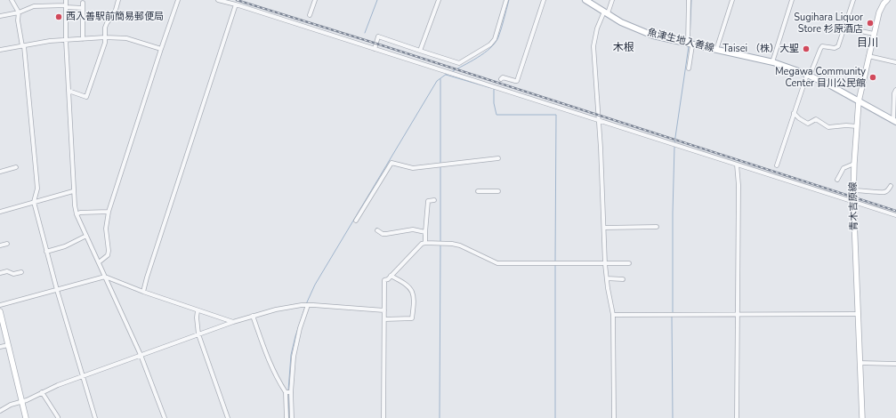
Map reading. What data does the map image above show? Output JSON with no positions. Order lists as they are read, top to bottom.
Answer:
{
  "streets": {
    "main road": ["魚津生地入善線", "青木吉原線"]
  },
  "crossings": [
    ["魚津生地入善線", "青木吉原線"]
  ],
  "districts": ["目川", "木根"],
  "places": [
    "西入善駅前簡易郵便局",
    "Sugihara Liquor Store 杉原酒店",
    "Taisei （株）大聖",
    "Megawa Community Center 目川公民館"
  ]
}
